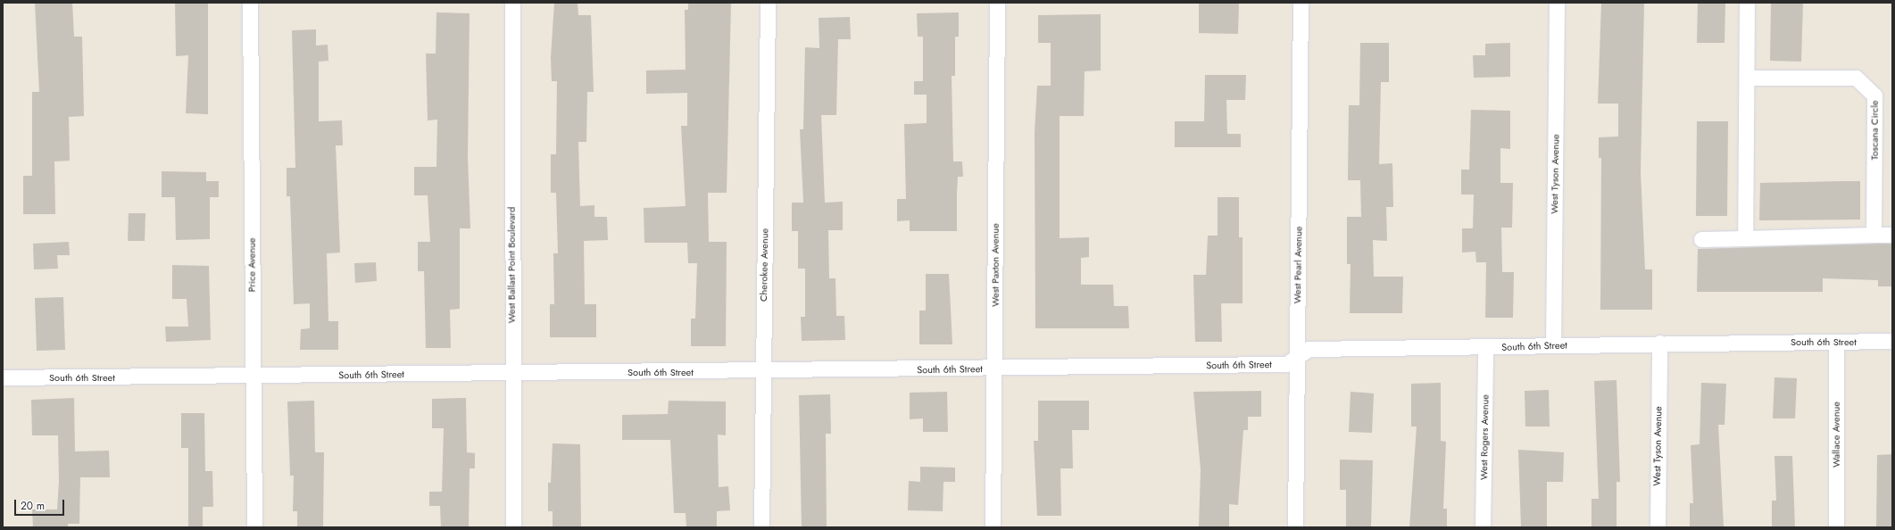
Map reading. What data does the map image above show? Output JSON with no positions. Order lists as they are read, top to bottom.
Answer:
{
  "streets": {
    "street": [
      "Toscana Circle",
      "West Tyson Avenue",
      "Price Avenue",
      "West Ballast Point Boulevard",
      "Cherokee Avenue",
      "West Paxton Avenue",
      "West Pearl Avenue",
      "South 6th Street",
      "Wallace Avenue",
      "West Rogers Avenue"
    ]
  },
  "crossings": [
    ["West Tyson Avenue", "South 6th Street"],
    ["Price Avenue", "South 6th Street"],
    ["West Ballast Point Boulevard", "South 6th Street"],
    ["Cherokee Avenue", "South 6th Street"],
    ["West Paxton Avenue", "South 6th Street"],
    ["West Pearl Avenue", "South 6th Street"],
    ["South 6th Street", "Wallace Avenue"],
    ["South 6th Street", "West Rogers Avenue"]
  ],
  "scale_bar": "20 m"
}
